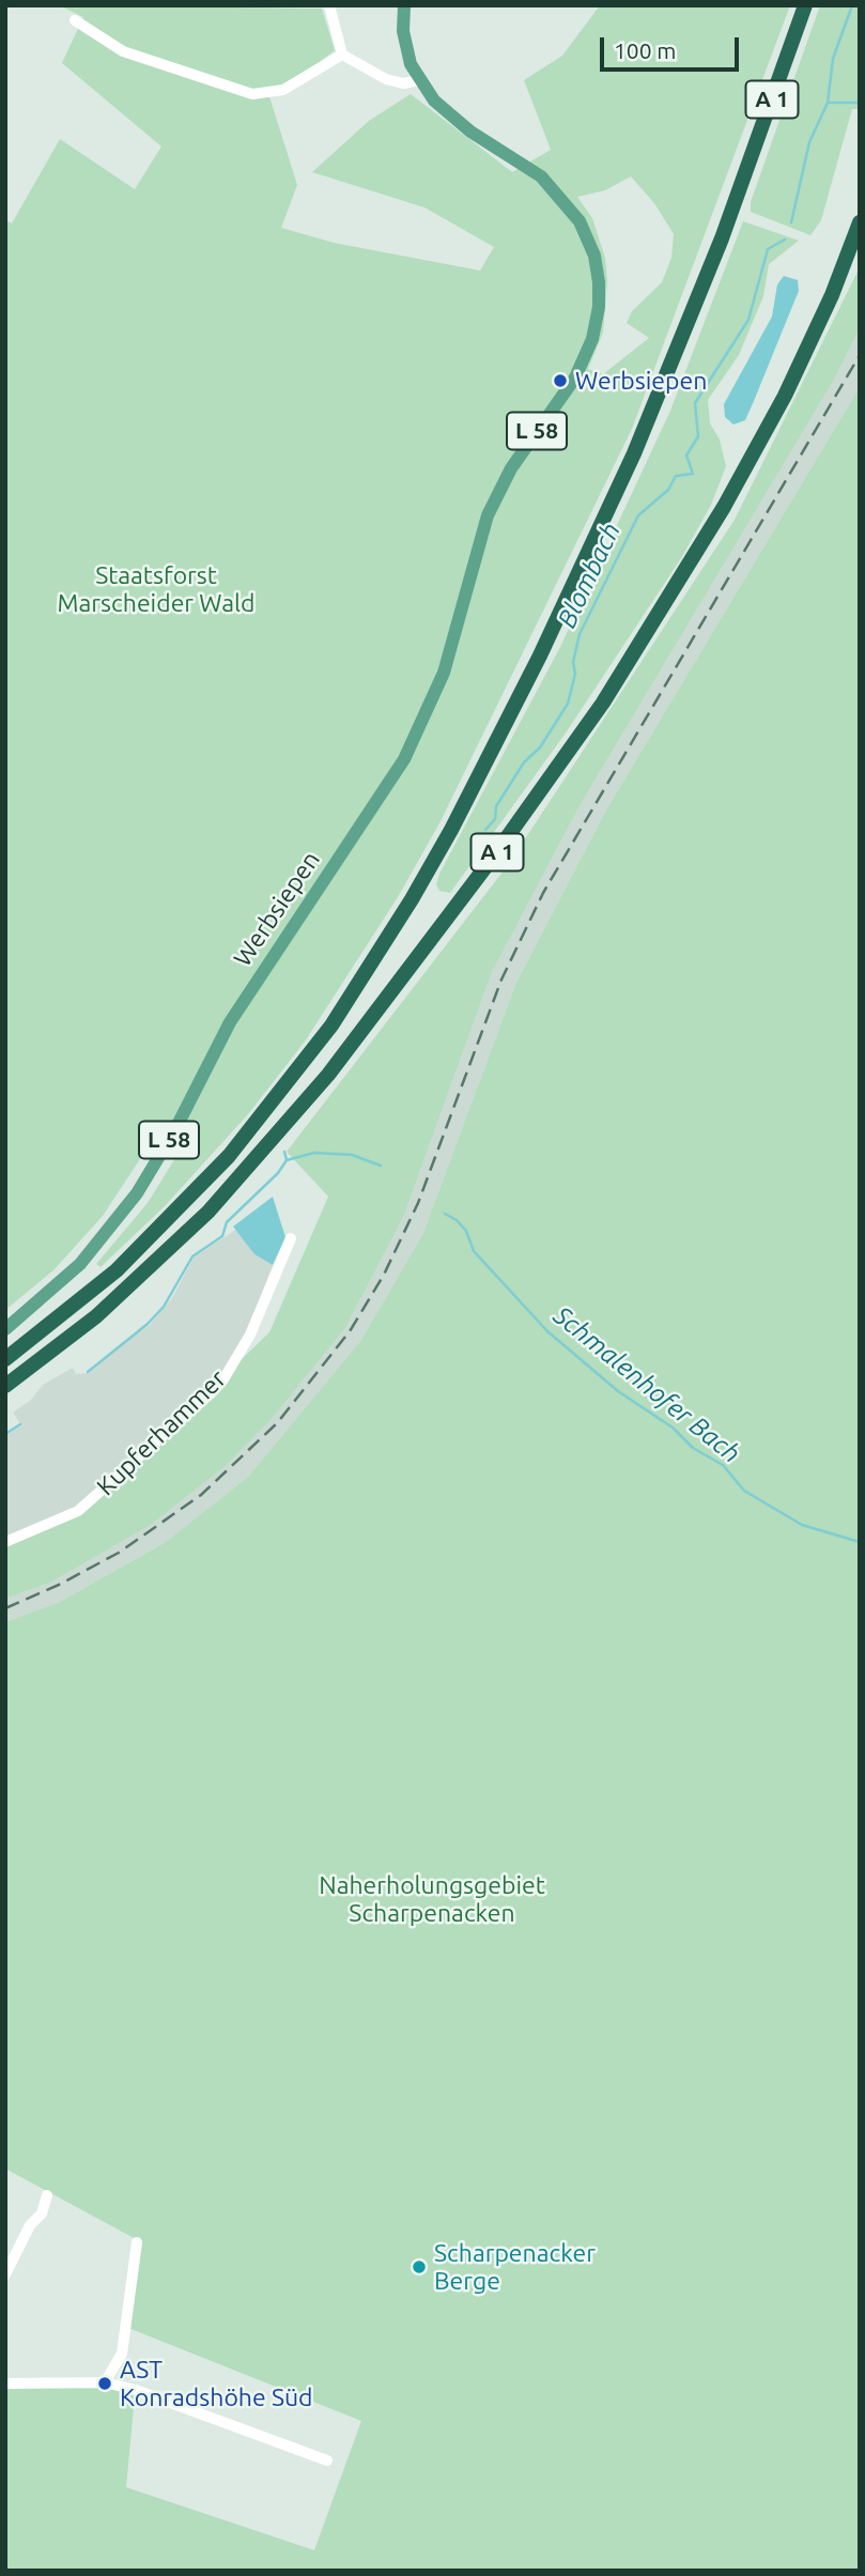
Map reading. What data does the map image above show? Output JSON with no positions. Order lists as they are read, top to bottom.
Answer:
{
  "streets": {
    "highway": ["A 1"],
    "main road": ["L 58", "Werbsiepen"],
    "street": ["Kupferhammer"]
  },
  "crossings": [
    ["L 58", "Werbsiepen"]
  ],
  "water": ["Blombach", "Schmalenhofer Bach"],
  "parks": ["Staatsforst Marscheider Wald", "Naherholungsgebiet Scharpenacken"],
  "places": ["Werbsiepen", "Scharpenacker Berge", "AST Konradshöhe Süd"],
  "scale_bar": "100 m"
}
